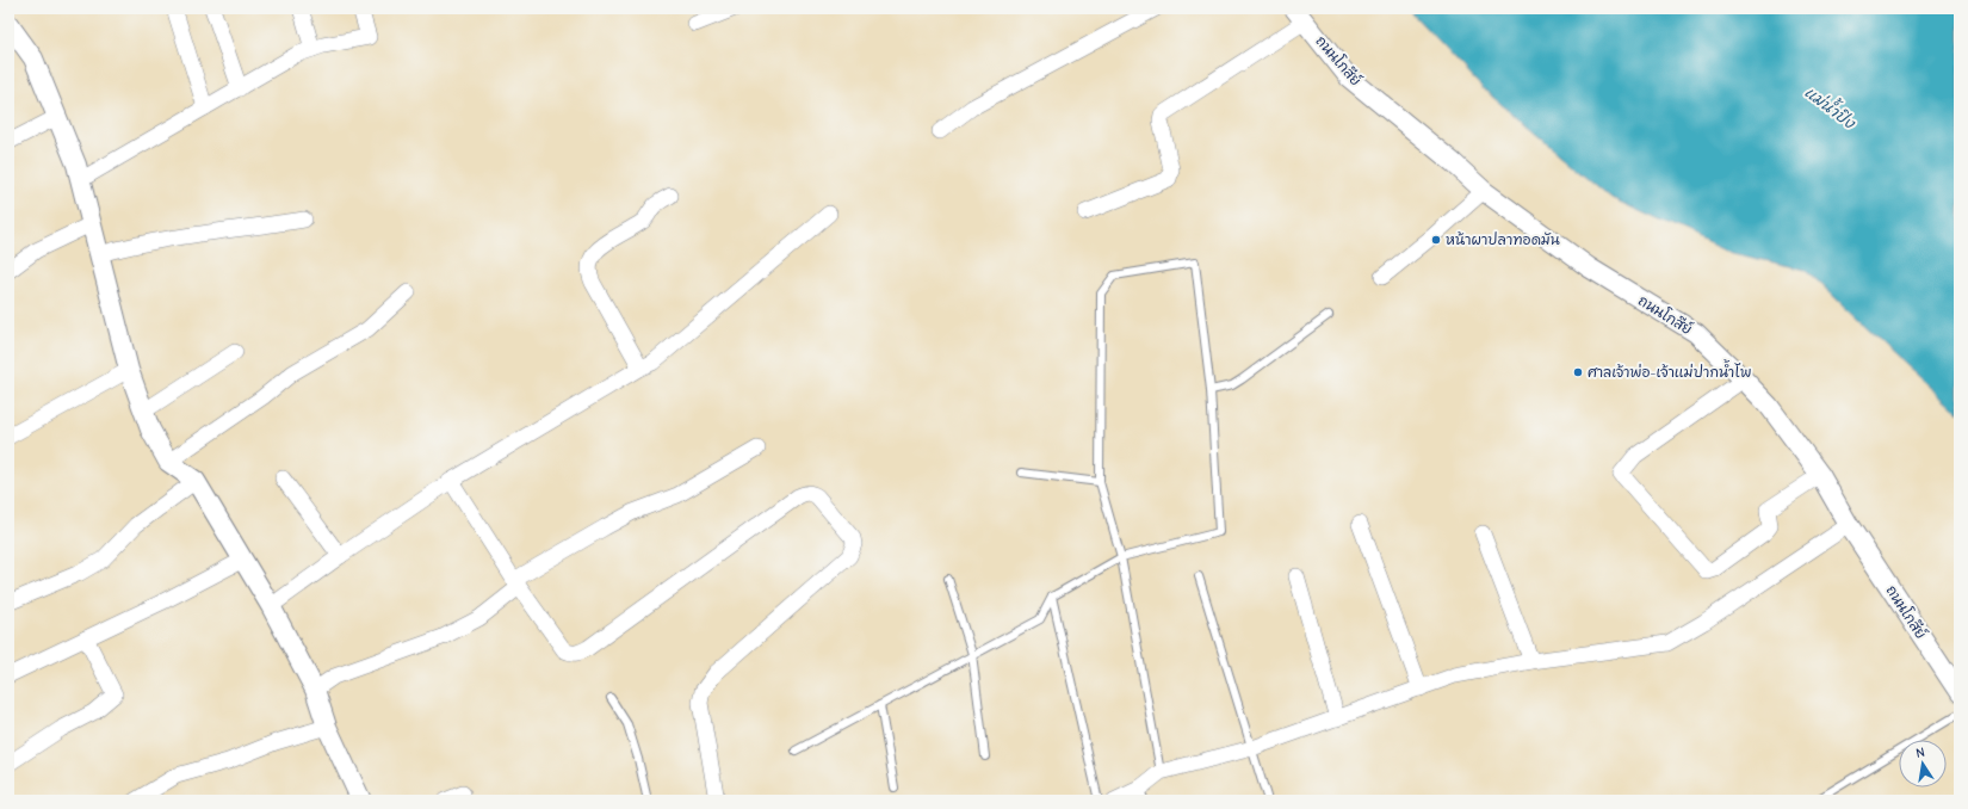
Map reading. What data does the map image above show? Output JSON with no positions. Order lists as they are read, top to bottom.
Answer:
{
  "streets": {
    "street": ["ถนนโกสีย์"]
  },
  "water": ["แม่น้ำปิง"],
  "places": ["หน้าผาปลาทอดมัน", "ศาลเจ้าพ่อ-เจ้าแม่ปากน้ำโพ"],
  "north": "top"
}
